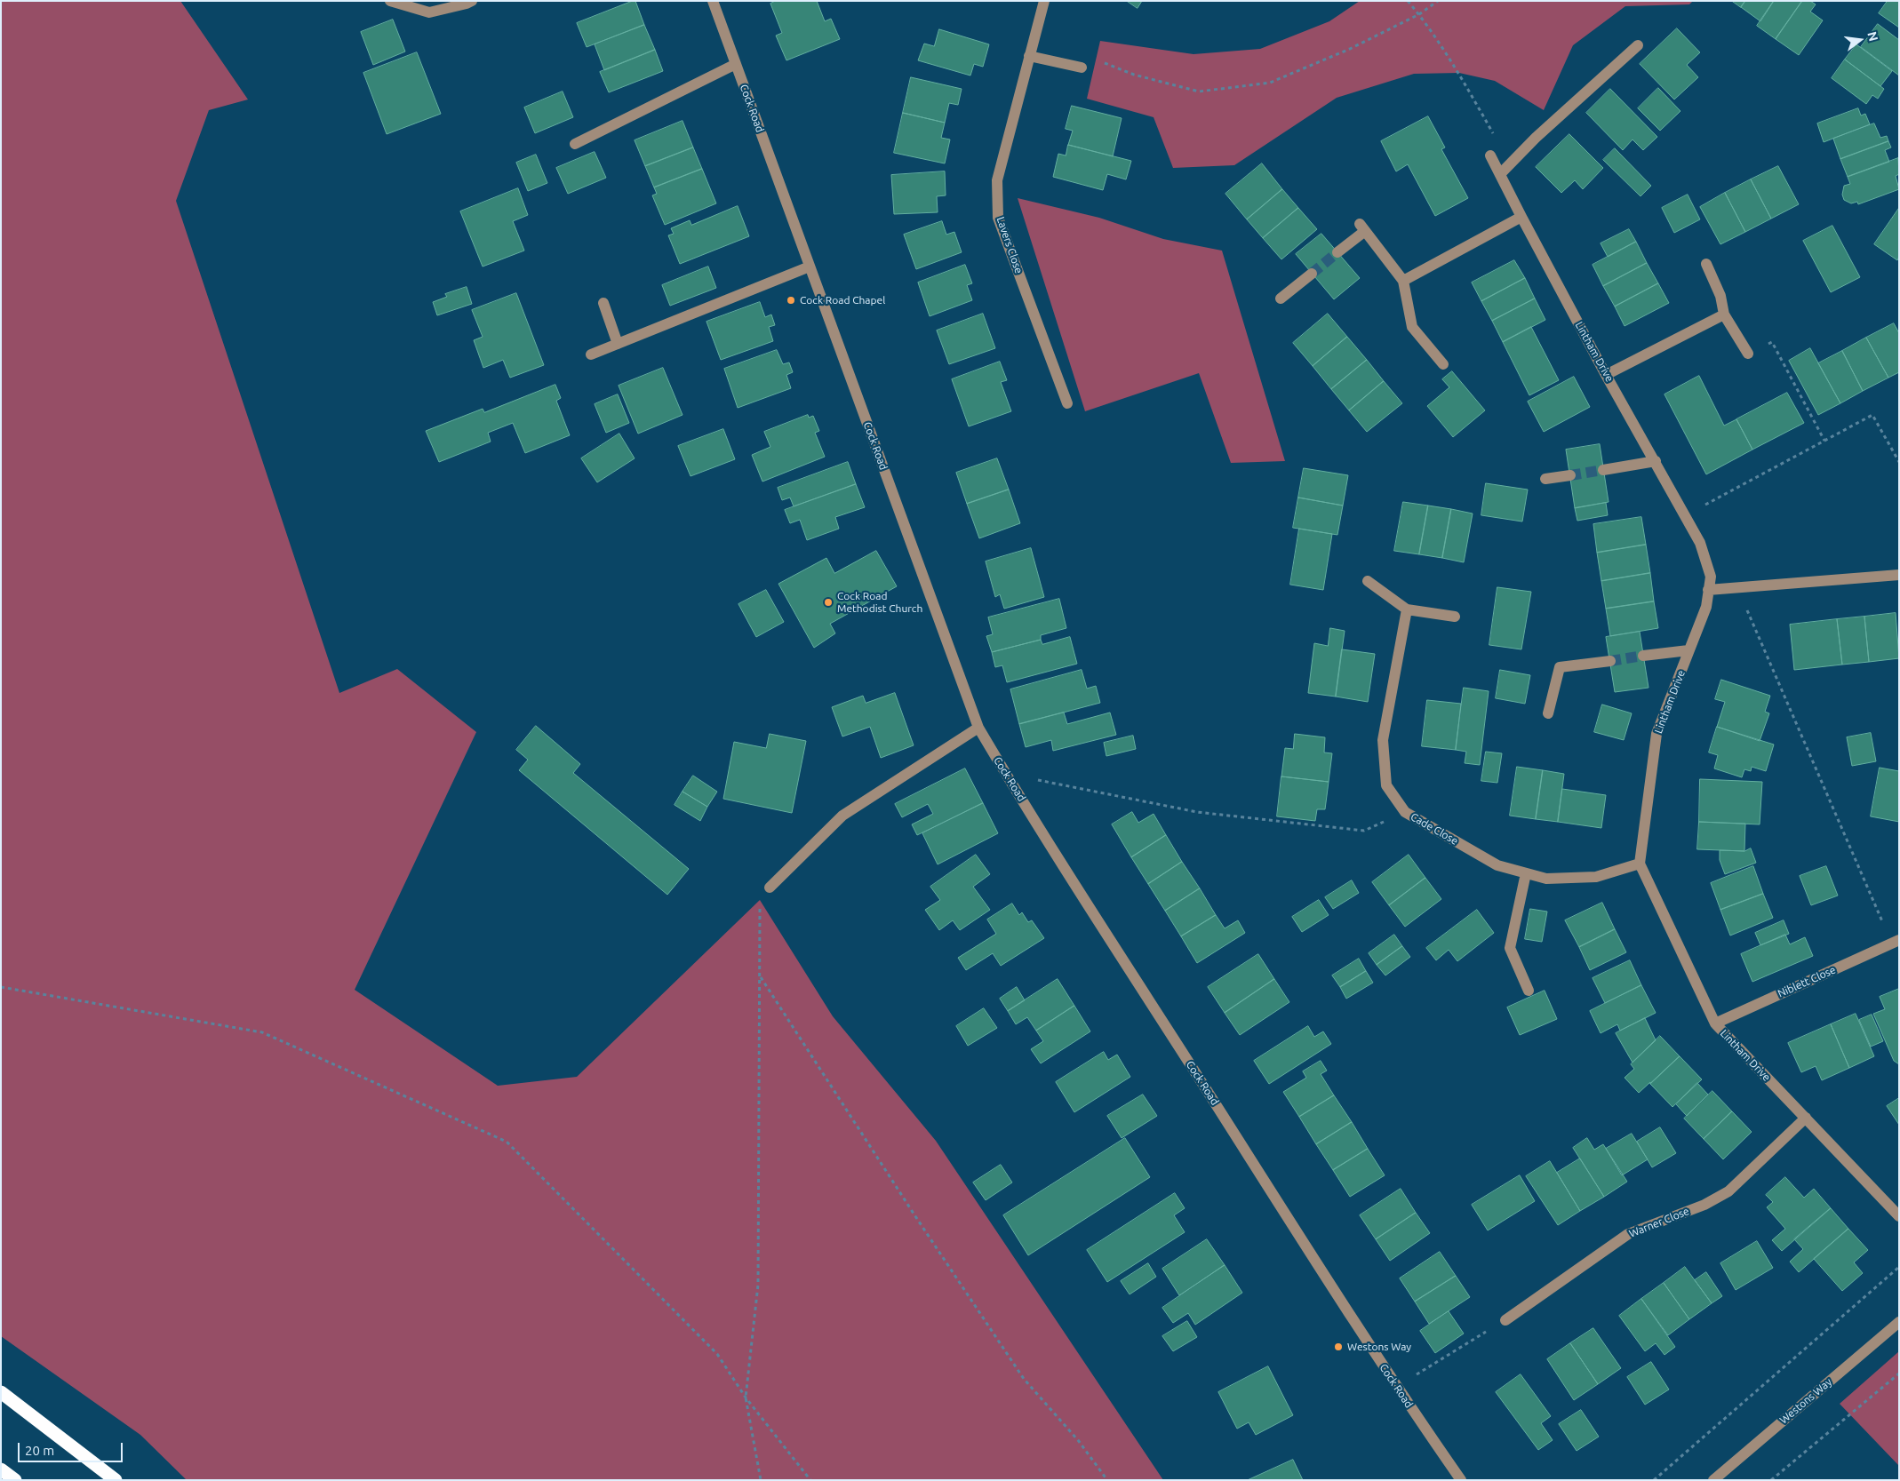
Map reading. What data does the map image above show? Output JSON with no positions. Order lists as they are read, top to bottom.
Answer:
{
  "streets": {
    "street": [
      "Cock Road",
      "Lavers Close",
      "Lintham Drive",
      "Cade Close",
      "Niblett Close",
      "Warner Close",
      "Westons Way"
    ]
  },
  "crossings": [
    ["Lintham Drive", "Cade Close"],
    ["Lintham Drive", "Niblett Close"],
    ["Lintham Drive", "Warner Close"]
  ],
  "places": ["Cock Road Chapel", "Cock Road Methodist Church", "Westons Way"],
  "scale_bar": "20 m",
  "north": "right"
}
